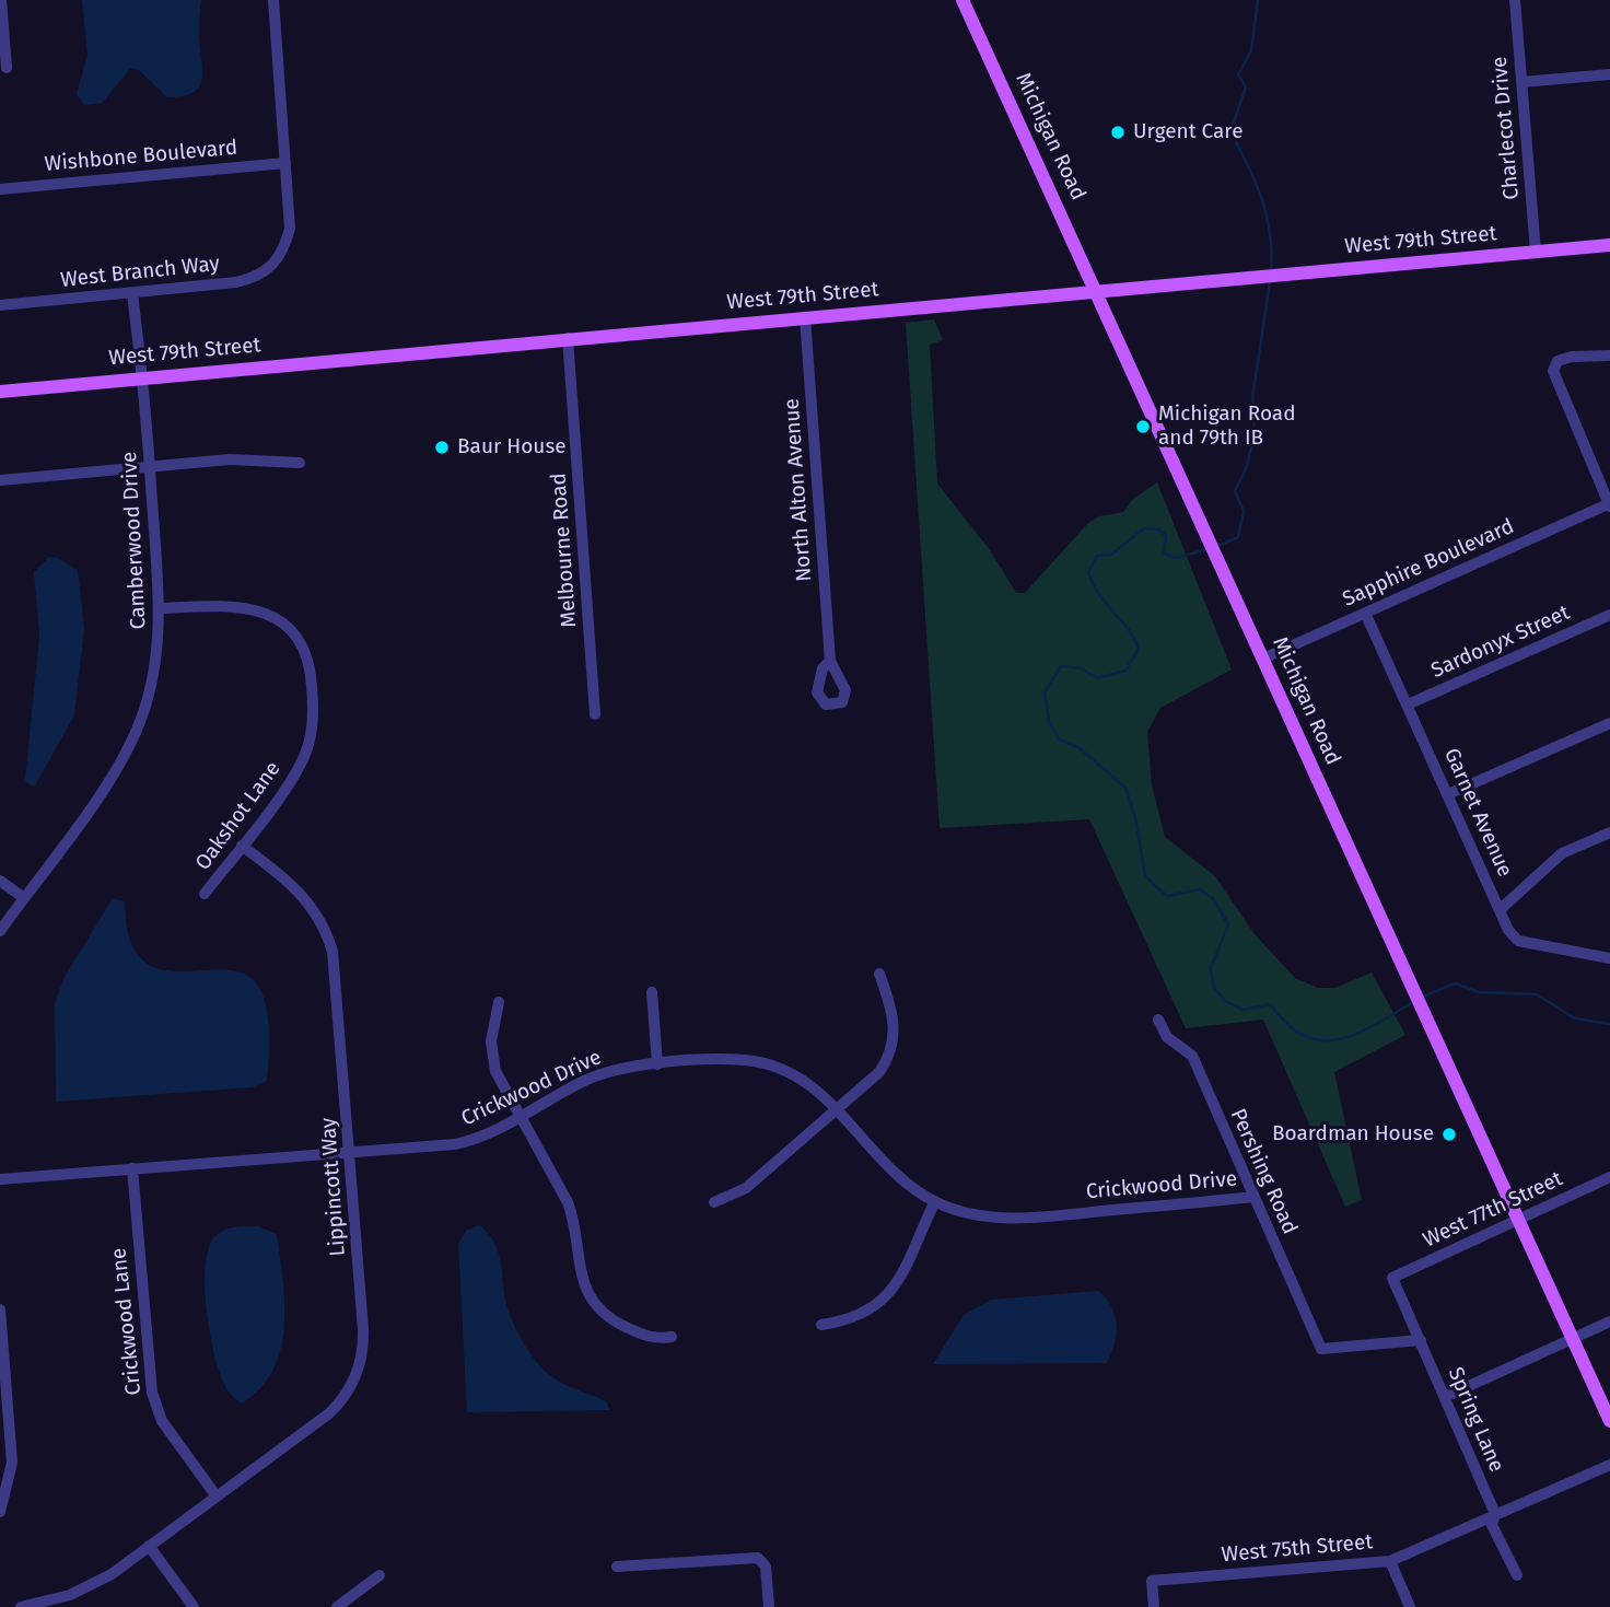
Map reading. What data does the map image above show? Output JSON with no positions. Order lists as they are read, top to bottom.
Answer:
{
  "streets": {
    "main road": ["Michigan Road", "West 79th Street"],
    "street": [
      "Charlecot Drive",
      "Wishbone Boulevard",
      "West Branch Way",
      "North Alton Avenue",
      "Camberwood Drive",
      "Melbourne Road",
      "Sapphire Boulevard",
      "Sardonyx Street",
      "Garnet Avenue",
      "Oakshot Lane",
      "Crickwood Drive",
      "Pershing Road",
      "Lippincott Way",
      "West 77th Street",
      "Crickwood Lane",
      "Spring Lane",
      "West 75th Street"
    ]
  },
  "crossings": [
    ["Charlecot Drive", "West 79th Street"],
    ["Michigan Road", "West 79th Street"],
    ["Michigan Road", "Sapphire Boulevard"],
    ["Michigan Road", "West 77th Street"],
    ["Wishbone Boulevard", "West Branch Way"],
    ["West 79th Street", "North Alton Avenue"],
    ["West 79th Street", "Camberwood Drive"],
    ["West 79th Street", "Melbourne Road"],
    ["West Branch Way", "Camberwood Drive"],
    ["Camberwood Drive", "Oakshot Lane"],
    ["Sapphire Boulevard", "Garnet Avenue"],
    ["Sardonyx Street", "Garnet Avenue"],
    ["Oakshot Lane", "Lippincott Way"],
    ["Crickwood Drive", "Pershing Road"],
    ["Crickwood Drive", "Lippincott Way"],
    ["Crickwood Drive", "Crickwood Lane"],
    ["Pershing Road", "Spring Lane"],
    ["Lippincott Way", "Crickwood Lane"],
    ["West 77th Street", "Spring Lane"],
    ["Spring Lane", "West 75th Street"]
  ],
  "places": [
    "Urgent Care",
    "Michigan Road and 79th IB",
    "Baur House",
    "Boardman House"
  ]
}
